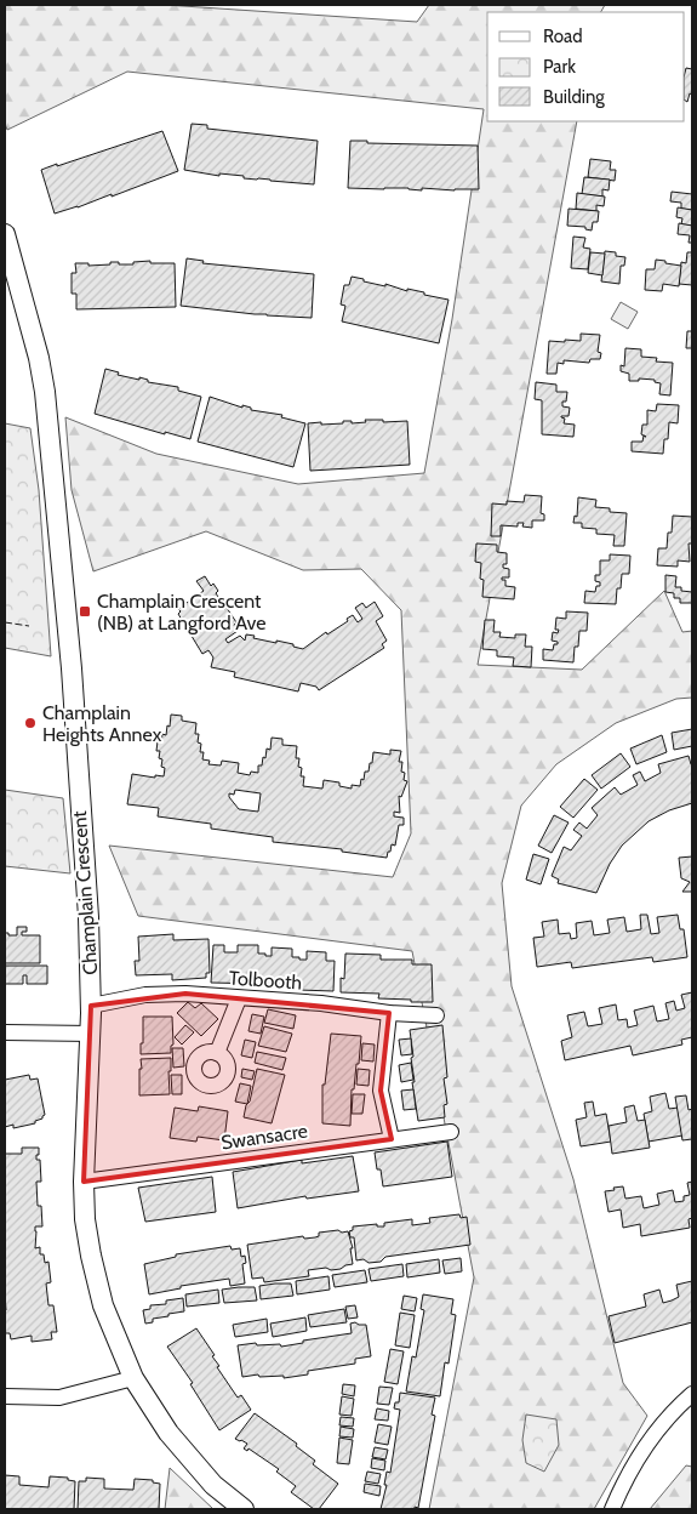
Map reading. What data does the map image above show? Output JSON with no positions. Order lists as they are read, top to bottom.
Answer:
{
  "streets": {
    "street": ["Champlain Crescent", "Tolbooth", "Swansacre"]
  },
  "crossings": [
    ["Champlain Crescent", "Tolbooth"],
    ["Champlain Crescent", "Swansacre"]
  ],
  "places": {
    "transit": ["Champlain Crescent (NB) at Langford Ave"],
    "other": ["Champlain Heights Annex"]
  },
  "legend": ["Road", "Park", "Building"]
}
